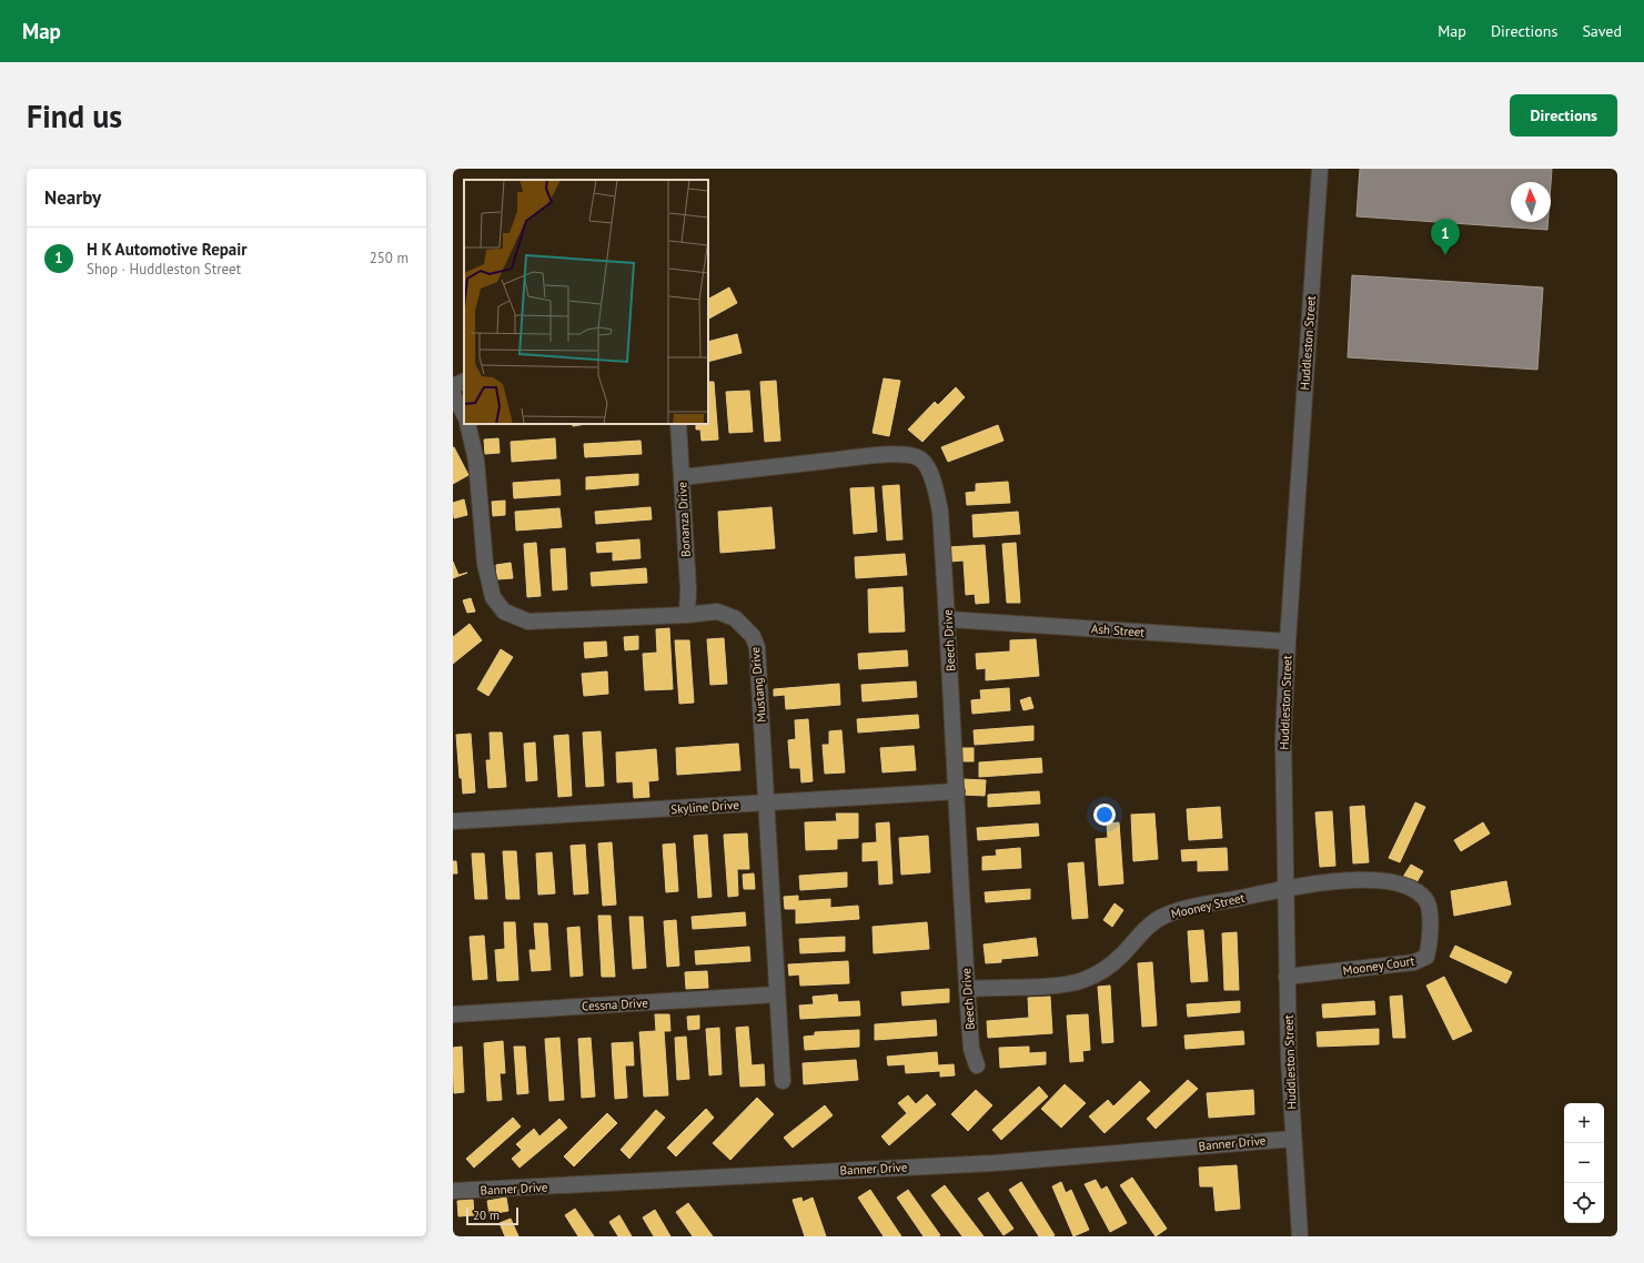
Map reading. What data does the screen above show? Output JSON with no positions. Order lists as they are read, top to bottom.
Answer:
{
  "streets": {
    "street": [
      "Huddleston Street",
      "Bonanza Drive",
      "Ash Street",
      "Beech Drive",
      "Mustang Drive",
      "Skyline Drive",
      "Mooney Street",
      "Mooney Court",
      "Cessna Drive",
      "Banner Drive"
    ]
  },
  "crossings": [
    ["Huddleston Street", "Ash Street"],
    ["Huddleston Street", "Mooney Street"],
    ["Huddleston Street", "Mooney Court"],
    ["Huddleston Street", "Banner Drive"],
    ["Bonanza Drive", "Beech Drive"],
    ["Bonanza Drive", "Mustang Drive"],
    ["Ash Street", "Beech Drive"],
    ["Beech Drive", "Skyline Drive"],
    ["Beech Drive", "Mooney Street"],
    ["Mustang Drive", "Skyline Drive"],
    ["Mustang Drive", "Cessna Drive"],
    ["Mooney Street", "Mooney Court"]
  ],
  "scale_bar": "20 m",
  "north": "top",
  "page": {
    "header": "Map",
    "nav": ["Map", "Directions", "Saved"],
    "buttons": "Directions",
    "title": "Find us",
    "heading": "Nearby",
    "pins": "1",
    "list": [
      {
        "mark": "1",
        "name": "H K Automotive Repair",
        "note": "Shop · Huddleston Street",
        "value": "250 m"
      }
    ],
    "map_buttons": ["+", "−"],
    "scale": "20 m"
  }
}
